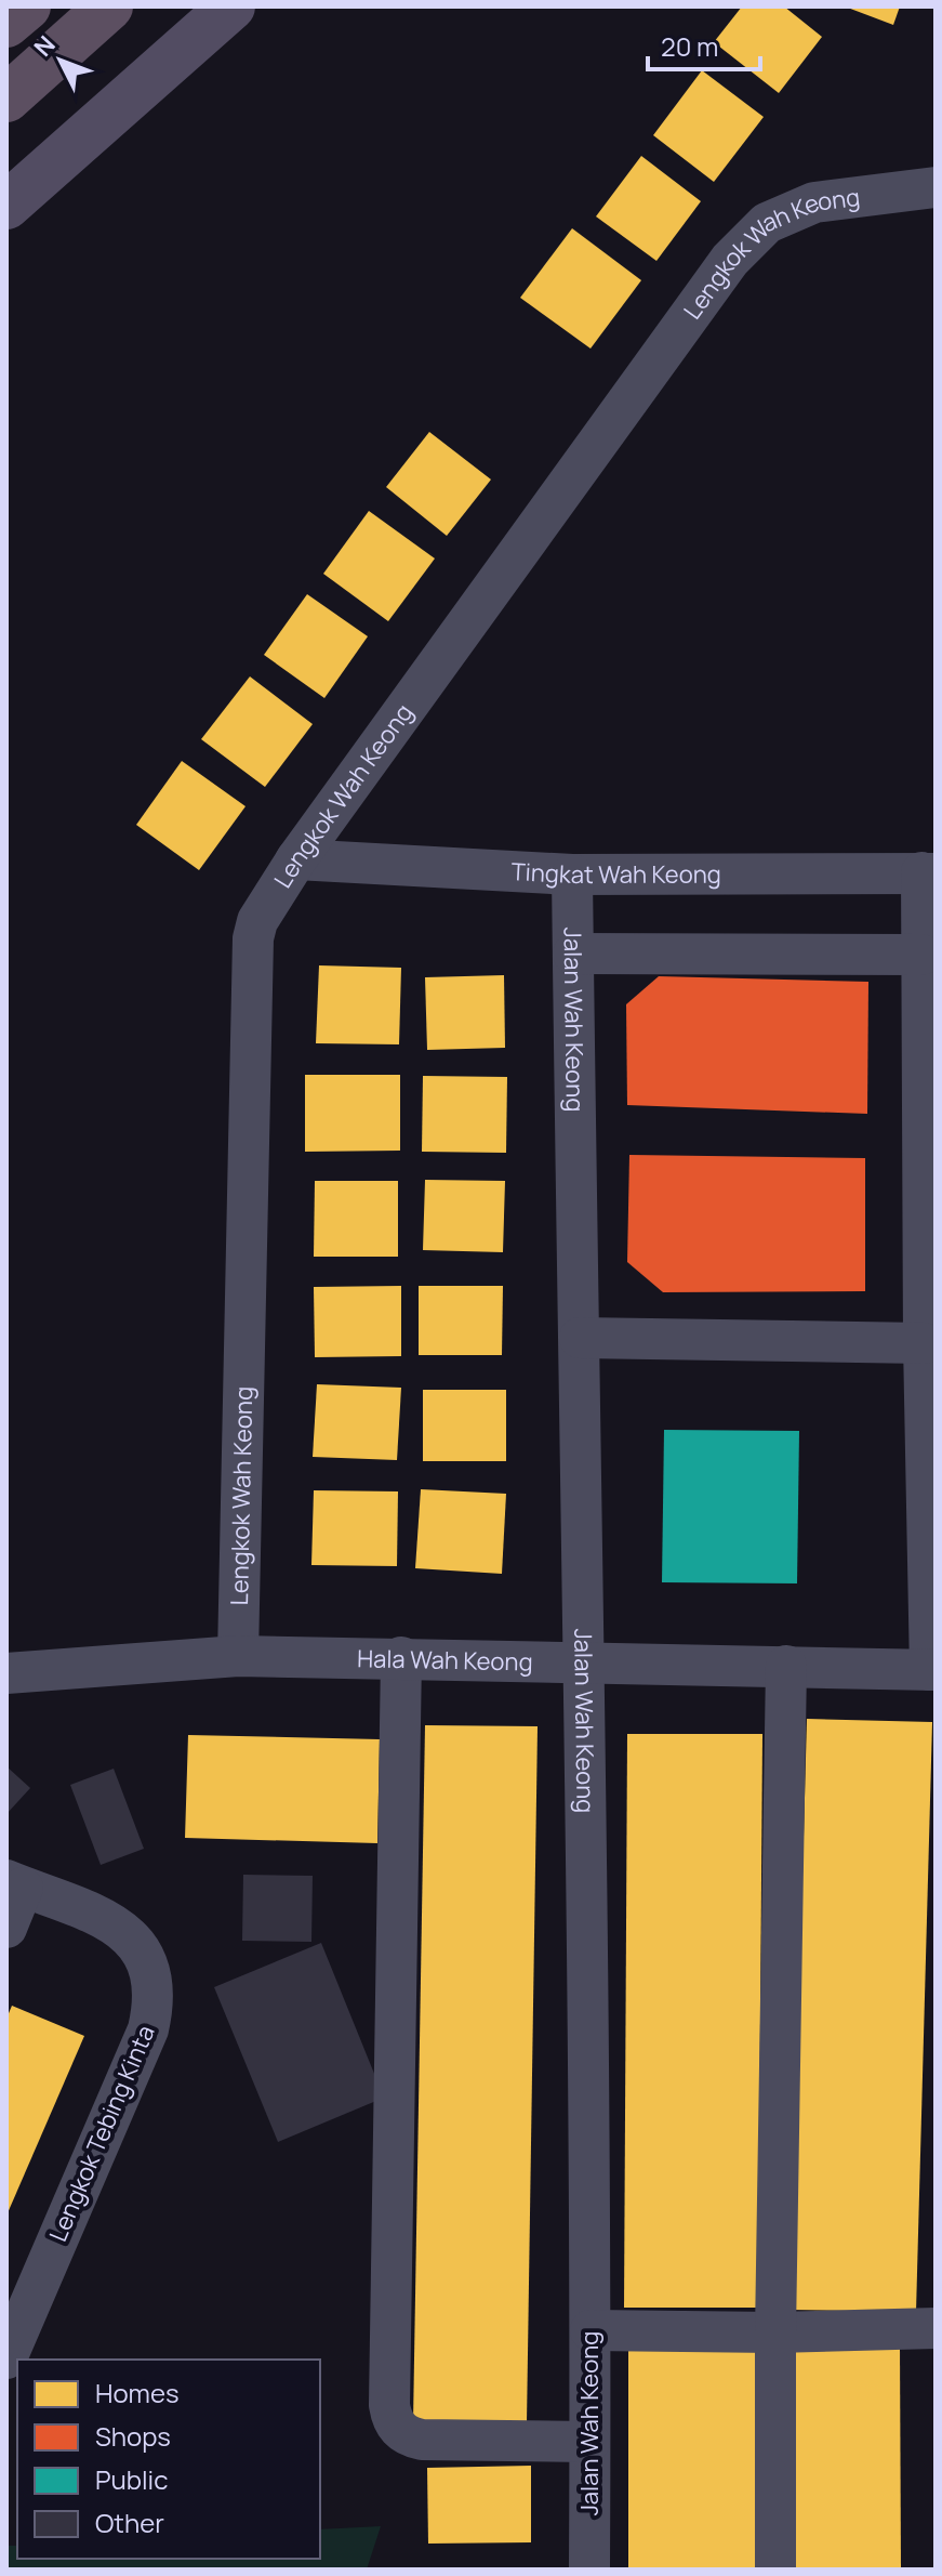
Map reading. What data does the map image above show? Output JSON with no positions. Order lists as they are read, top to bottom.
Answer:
{
  "streets": {
    "street": [
      "Lengkok Wah Keong",
      "Tingkat Wah Keong",
      "Jalan Wah Keong",
      "Hala Wah Keong",
      "Lengkok Tebing Kinta"
    ]
  },
  "crossings": [
    ["Lengkok Wah Keong", "Tingkat Wah Keong"],
    ["Lengkok Wah Keong", "Hala Wah Keong"],
    ["Tingkat Wah Keong", "Jalan Wah Keong"],
    ["Jalan Wah Keong", "Hala Wah Keong"]
  ],
  "legend": [
    "Homes",
    "Shops",
    "Public",
    "Other"
  ],
  "scale_bar": "20 m",
  "north": "top left"
}
